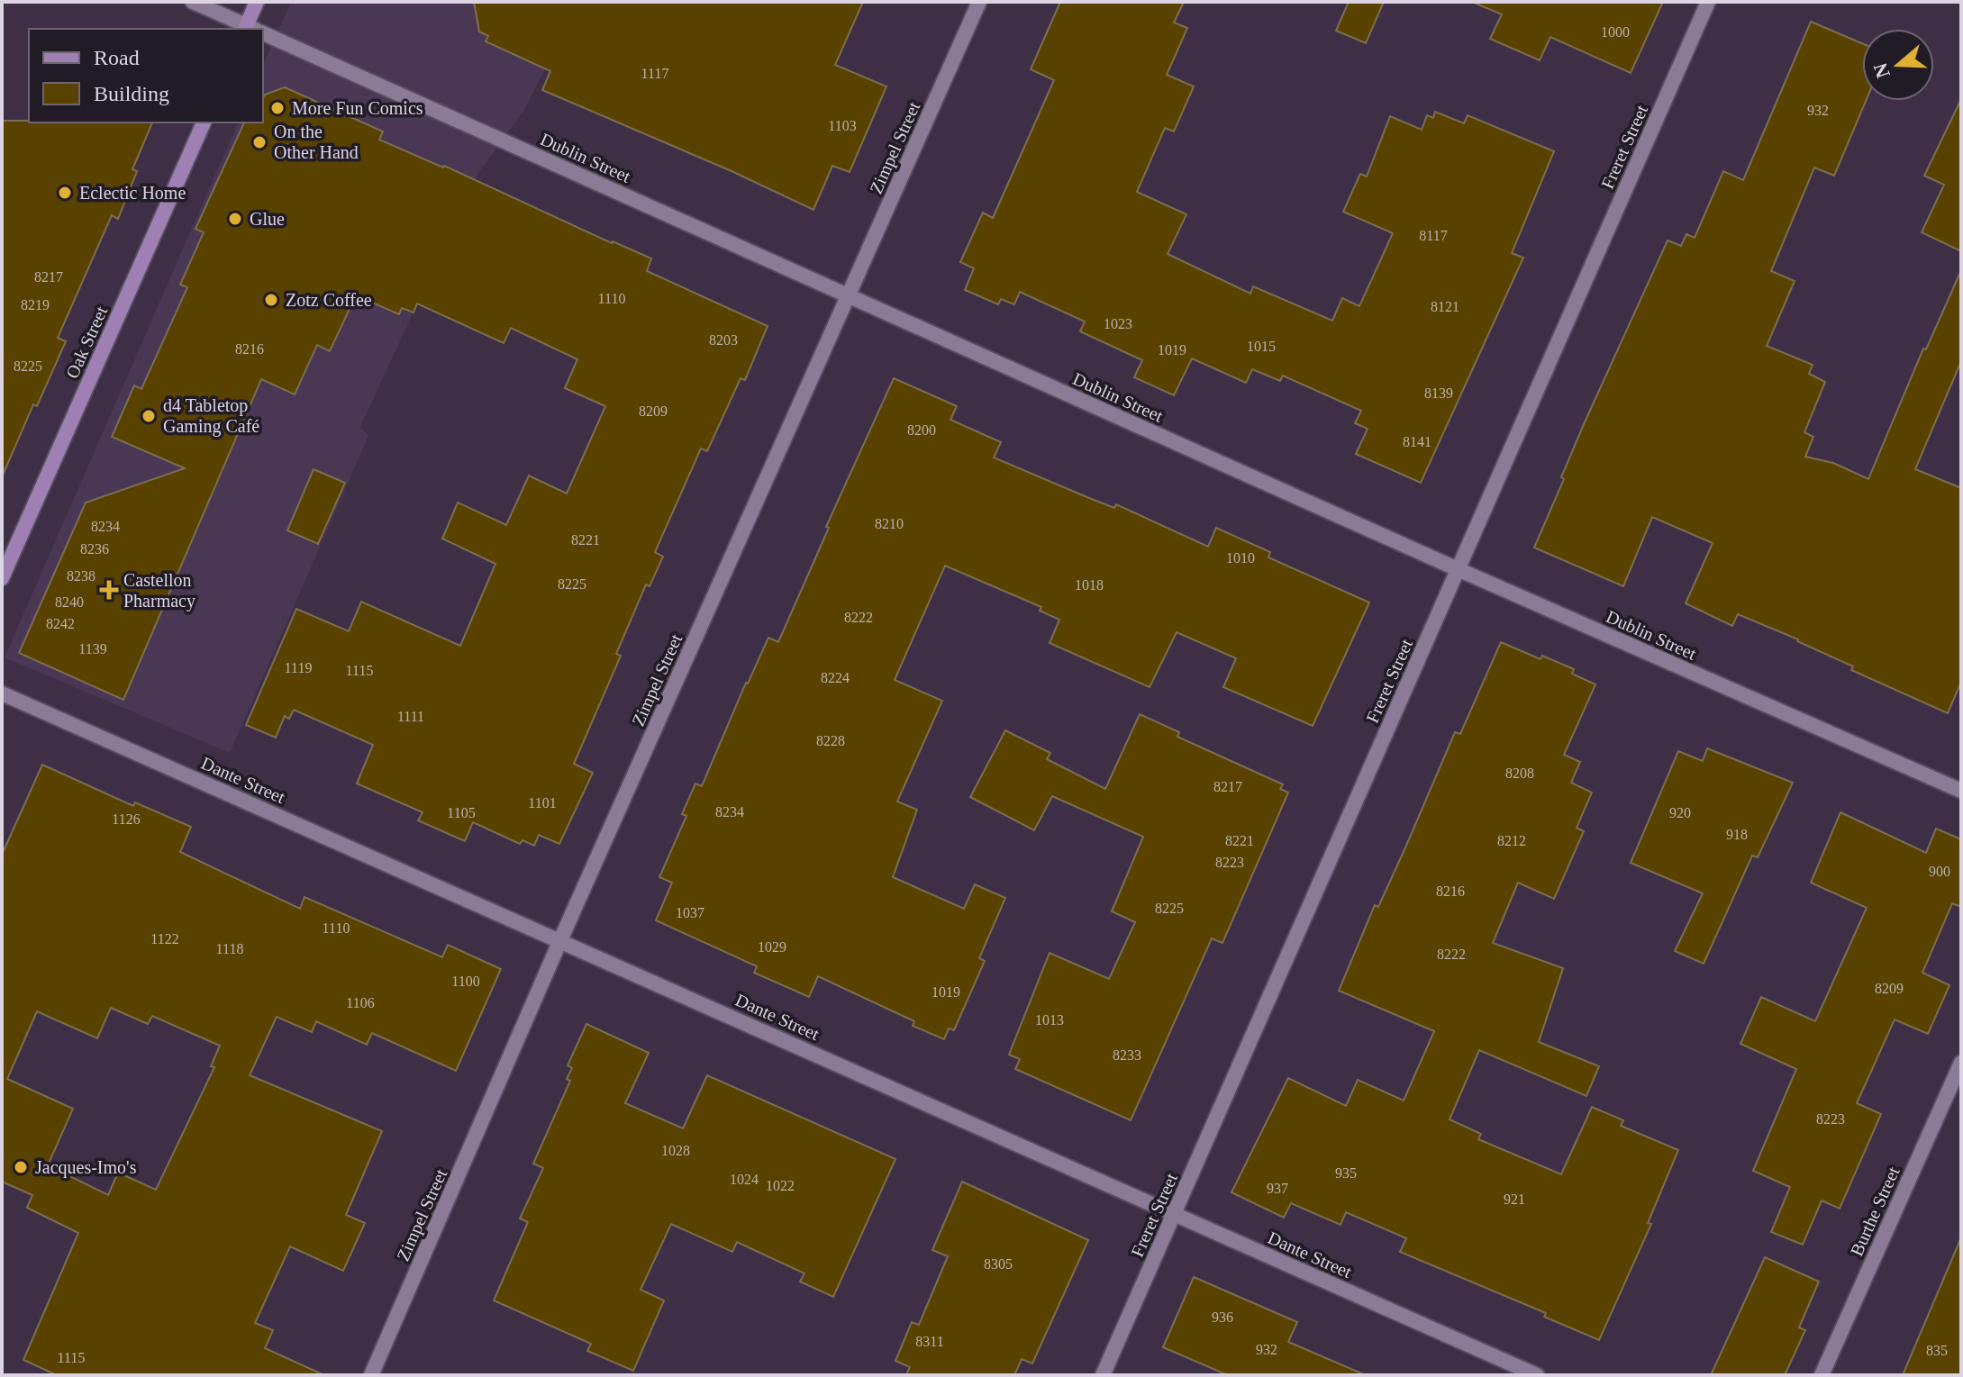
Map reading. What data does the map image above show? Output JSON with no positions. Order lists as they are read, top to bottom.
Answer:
{
  "streets": {
    "main road": ["Oak Street"],
    "street": [
      "Freret Street",
      "Zimpel Street",
      "Dublin Street",
      "Dante Street",
      "Burthe Street"
    ]
  },
  "crossings": [
    ["Freret Street", "Dublin Street"],
    ["Freret Street", "Dante Street"],
    ["Zimpel Street", "Dublin Street"],
    ["Zimpel Street", "Dante Street"]
  ],
  "places": {
    "other": [
      "More Fun Comics",
      "On the Other Hand",
      "Eclectic Home",
      "Glue",
      "Zotz Coffee",
      "d4 Tabletop Gaming Café",
      "Jacques-Imo's"
    ],
    "health": ["Castellon Pharmacy"]
  },
  "house_numbers": [
    "1000",
    "1117",
    "932",
    "1103",
    "8117",
    "8217",
    "1110",
    "8219",
    "8121",
    "1023",
    "8203",
    "1015",
    "8216",
    "1019",
    "8225",
    "8139",
    "8209",
    "8200",
    "8141",
    "8210",
    "8234",
    "8221",
    "8236",
    "1010",
    "8238",
    "8225",
    "1018",
    "8240",
    "8222",
    "8242",
    "1139",
    "1119",
    "1115",
    "8224",
    "1111",
    "8228",
    "8208",
    "8217",
    "1101",
    "8234",
    "1105",
    "920",
    "1126",
    "918",
    "8221",
    "8212",
    "8223",
    "900",
    "8216",
    "8225",
    "1037",
    "1110",
    "1122",
    "1029",
    "1118",
    "8222",
    "1100",
    "8209",
    "1019",
    "1106",
    "1013",
    "8233",
    "8223",
    "1028",
    "935",
    "1024",
    "1022",
    "937",
    "921",
    "8305",
    "936",
    "8311",
    "932",
    "835",
    "1115"
  ],
  "legend": ["Road", "Building"],
  "north": "left"
}
